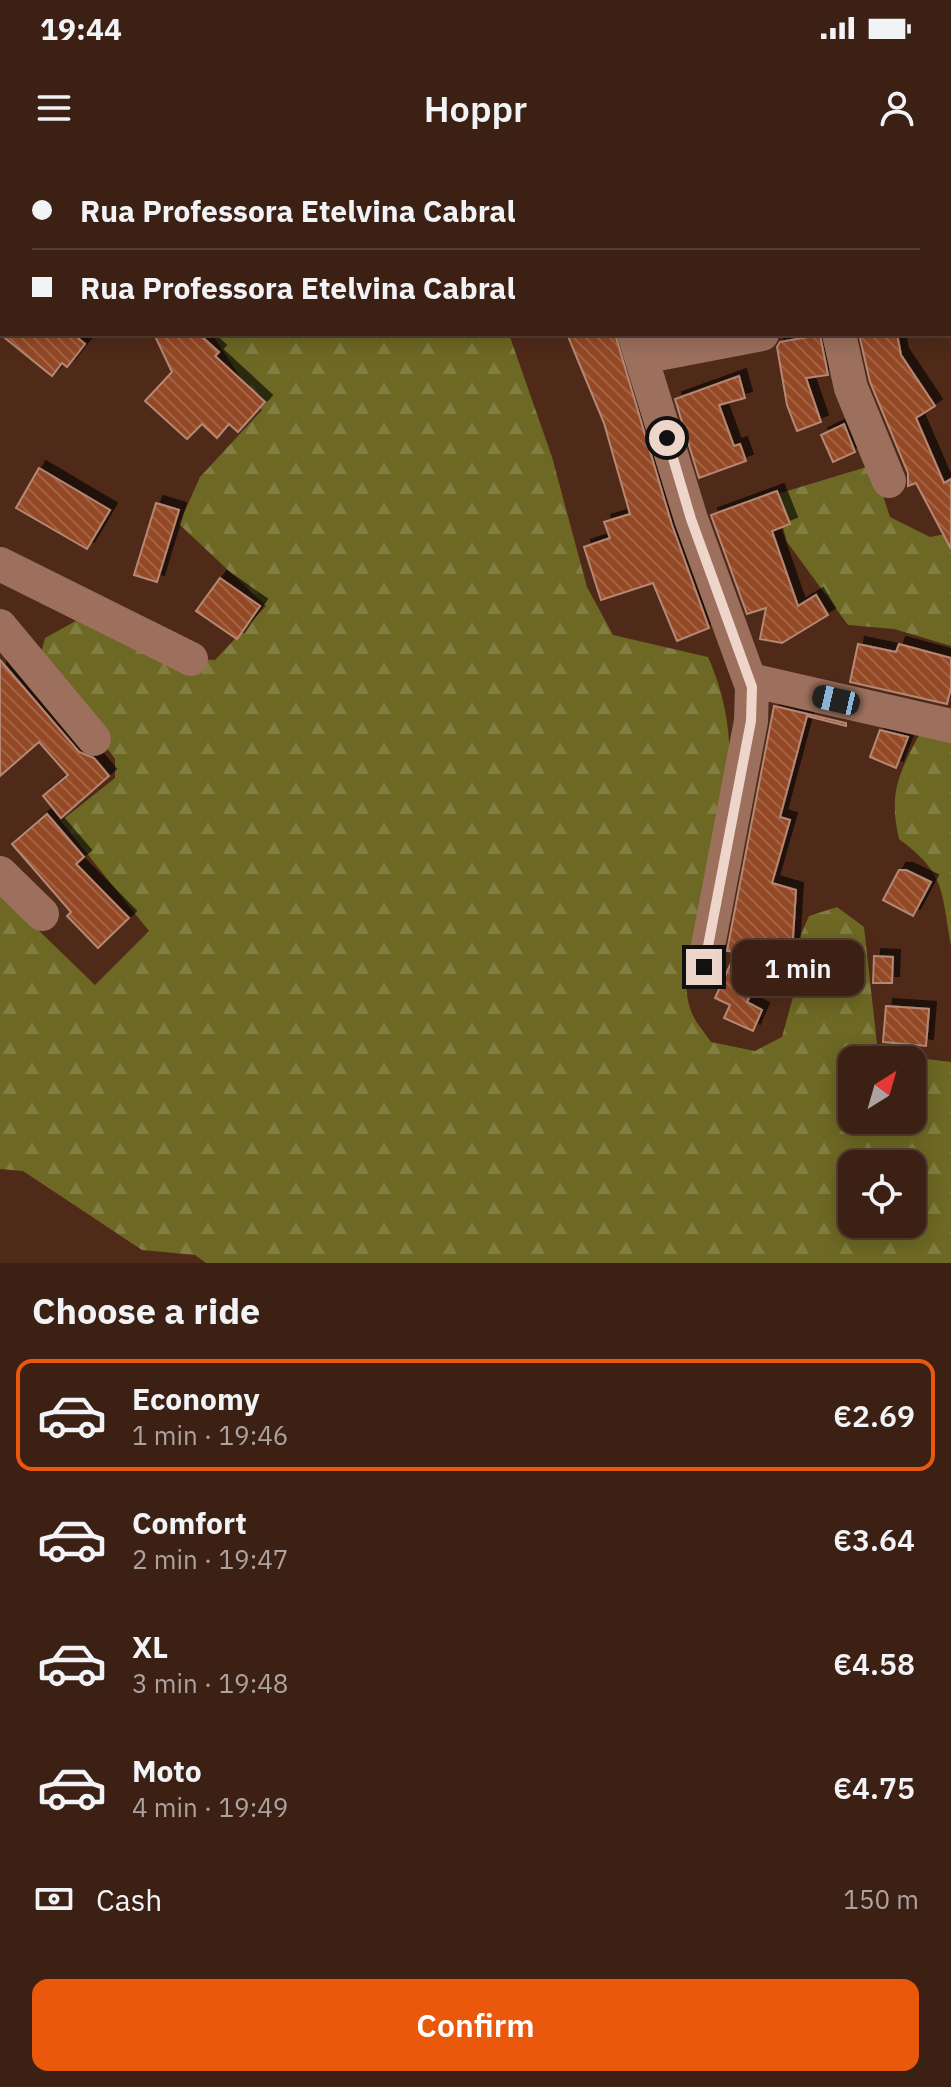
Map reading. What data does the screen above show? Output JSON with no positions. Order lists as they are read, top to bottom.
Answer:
{
  "north": "top right",
  "page": {
    "status": "19:44",
    "header": "Hoppr",
    "banner": ["Rua Professora Etelvina Cabral", "Rua Professora Etelvina Cabral"],
    "bubble": "1 min",
    "heading": "Choose a ride",
    "list": [
      {
        "name": "Economy",
        "note": "1 min · 19:46",
        "value": "€2.69"
      },
      {
        "name": "Comfort",
        "note": "2 min · 19:47",
        "value": "€3.64"
      },
      {
        "name": "XL",
        "note": "3 min · 19:48",
        "value": "€4.58"
      },
      {
        "name": "Moto",
        "note": "4 min · 19:49",
        "value": "€4.75"
      }
    ],
    "pay": ["Cash", "150 m"],
    "buttons": "Confirm"
  }
}
